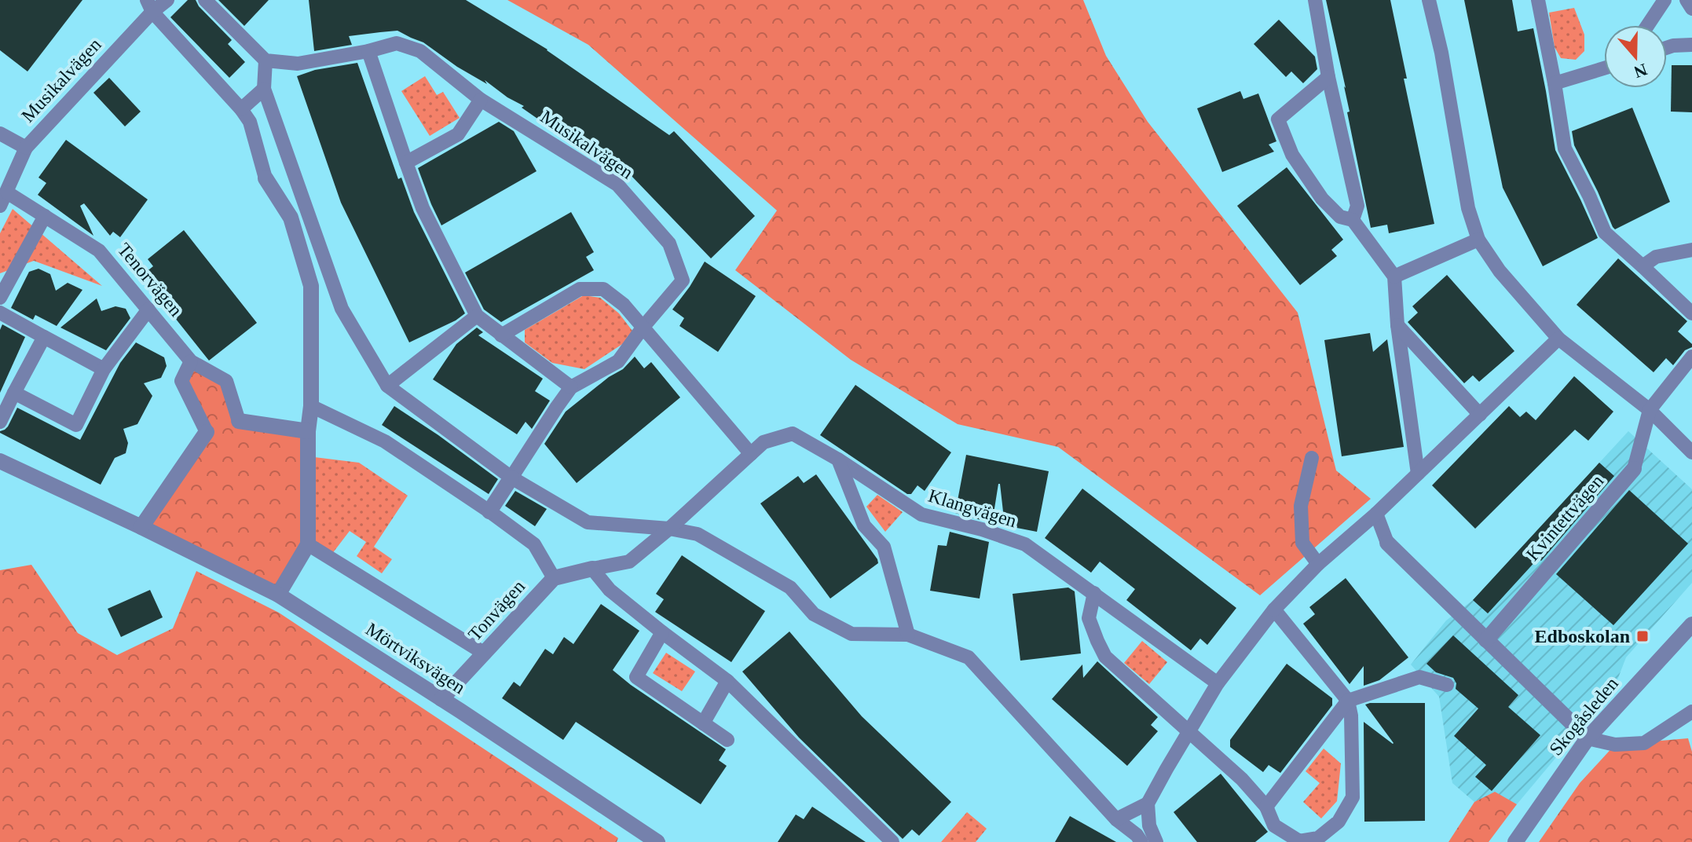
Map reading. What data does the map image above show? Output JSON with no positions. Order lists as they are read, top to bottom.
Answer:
{
  "streets": {
    "street": [
      "Kvintettvägen",
      "Tonvägen",
      "Mörtviksvägen",
      "Skogåsleden"
    ],
    "lane": ["Musikalvägen", "Tenorvägen", "Klangvägen"]
  },
  "crossings": [
    ["Musikalvägen", "Tenorvägen"],
    ["Klangvägen", "Tonvägen"],
    ["Tonvägen", "Mörtviksvägen"]
  ],
  "places": {
    "transit": ["Edboskolan"]
  },
  "north": "bottom"
}
